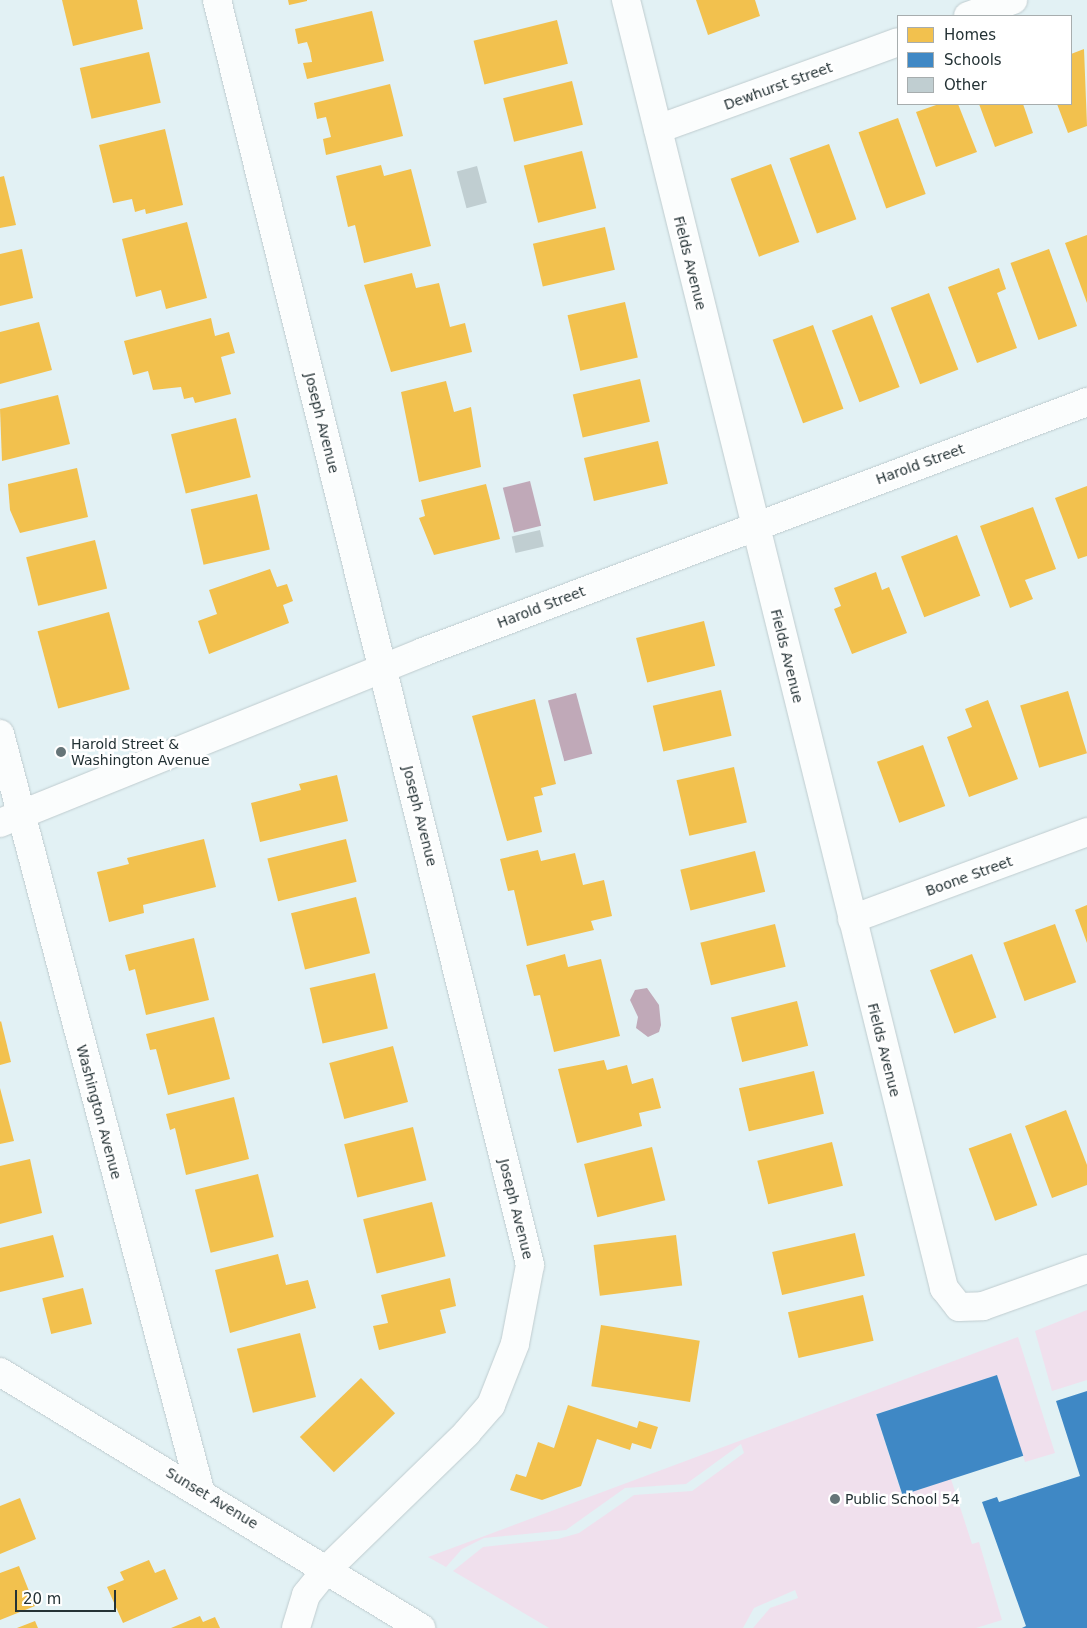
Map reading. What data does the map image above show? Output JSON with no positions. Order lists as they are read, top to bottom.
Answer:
{
  "streets": {
    "street": [
      "Dewhurst Street",
      "Fields Avenue",
      "Joseph Avenue",
      "Harold Street",
      "Boone Street",
      "Washington Avenue",
      "Sunset Avenue"
    ]
  },
  "crossings": [
    ["Dewhurst Street", "Fields Avenue"],
    ["Fields Avenue", "Harold Street"],
    ["Fields Avenue", "Boone Street"],
    ["Joseph Avenue", "Harold Street"],
    ["Joseph Avenue", "Sunset Avenue"],
    ["Harold Street", "Washington Avenue"],
    ["Washington Avenue", "Sunset Avenue"]
  ],
  "places": ["Harold Street & Washington Avenue", "Public School 54"],
  "legend": ["Homes", "Schools", "Other"],
  "scale_bar": "20 m"
}
